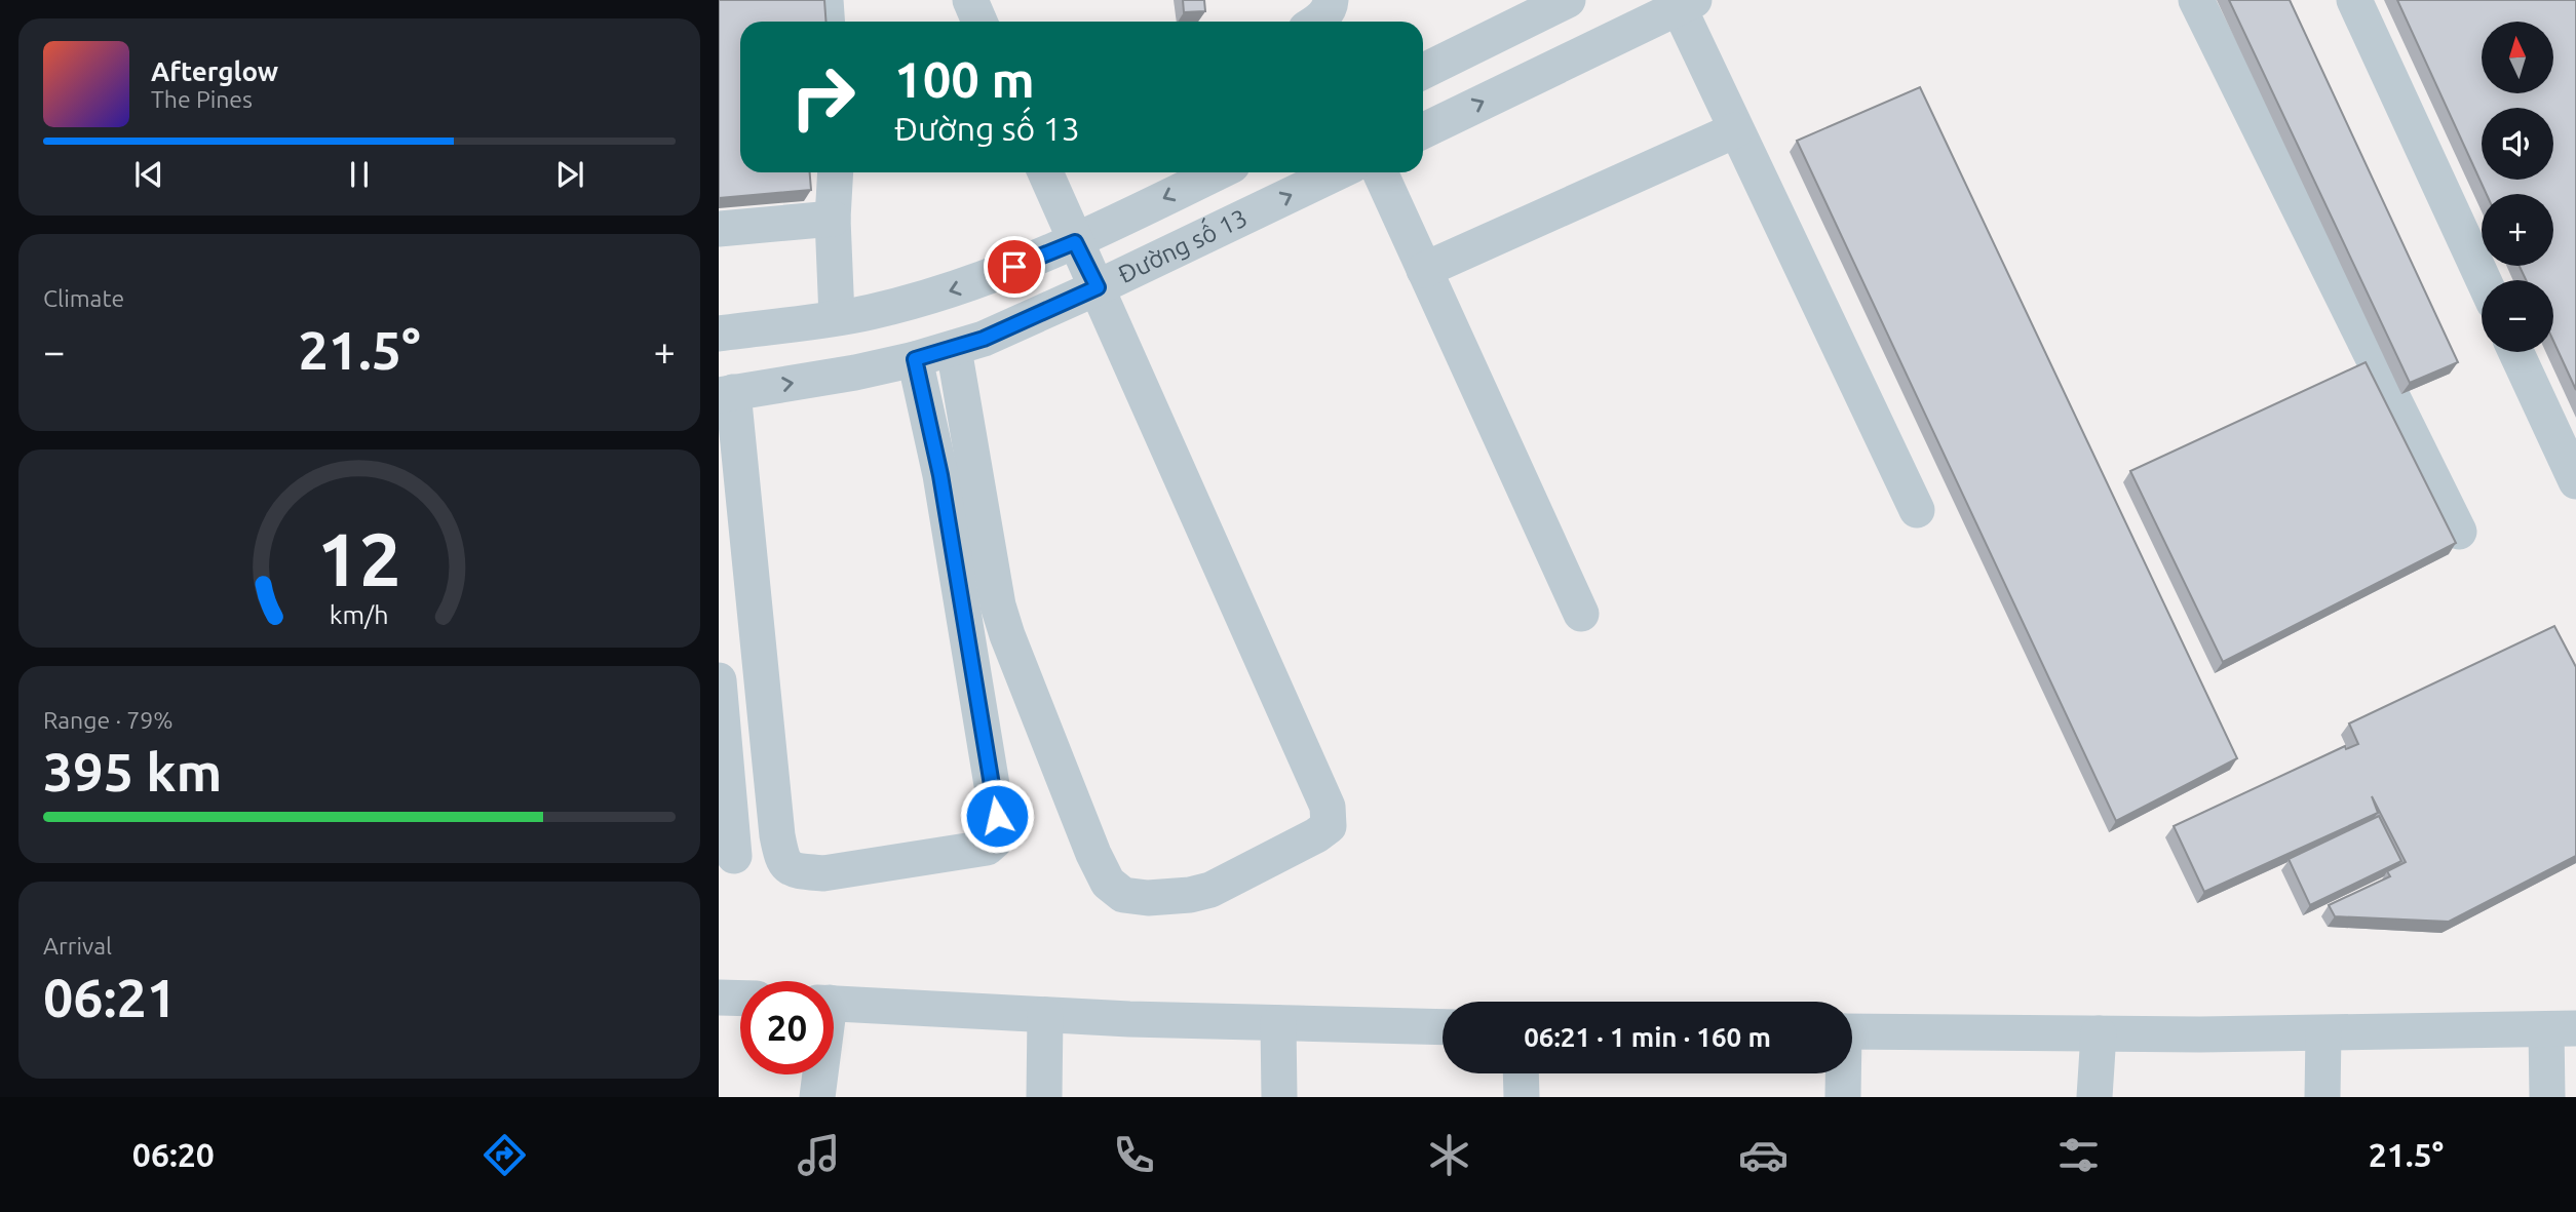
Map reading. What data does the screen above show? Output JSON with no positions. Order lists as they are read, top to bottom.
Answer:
{
  "streets": {
    "street": ["Đường số 13"]
  },
  "north": "top",
  "page": {
    "map_buttons": ["+", "−"],
    "turn": ["100 m", "Đường số 13"],
    "song": ["Afterglow", "The Pines"],
    "tile": [
      "Climate",
      ["Range · 79%", "395 km"],
      ["Arrival", "06:21"]
    ],
    "heat": ["−", "21.5°", "+"],
    "limit": "20",
    "trip": "06:21 · 1 min · 160 m",
    "tabs": ["06:20", "21.5°"],
    "gauge": ["12", "km/h"]
  }
}
